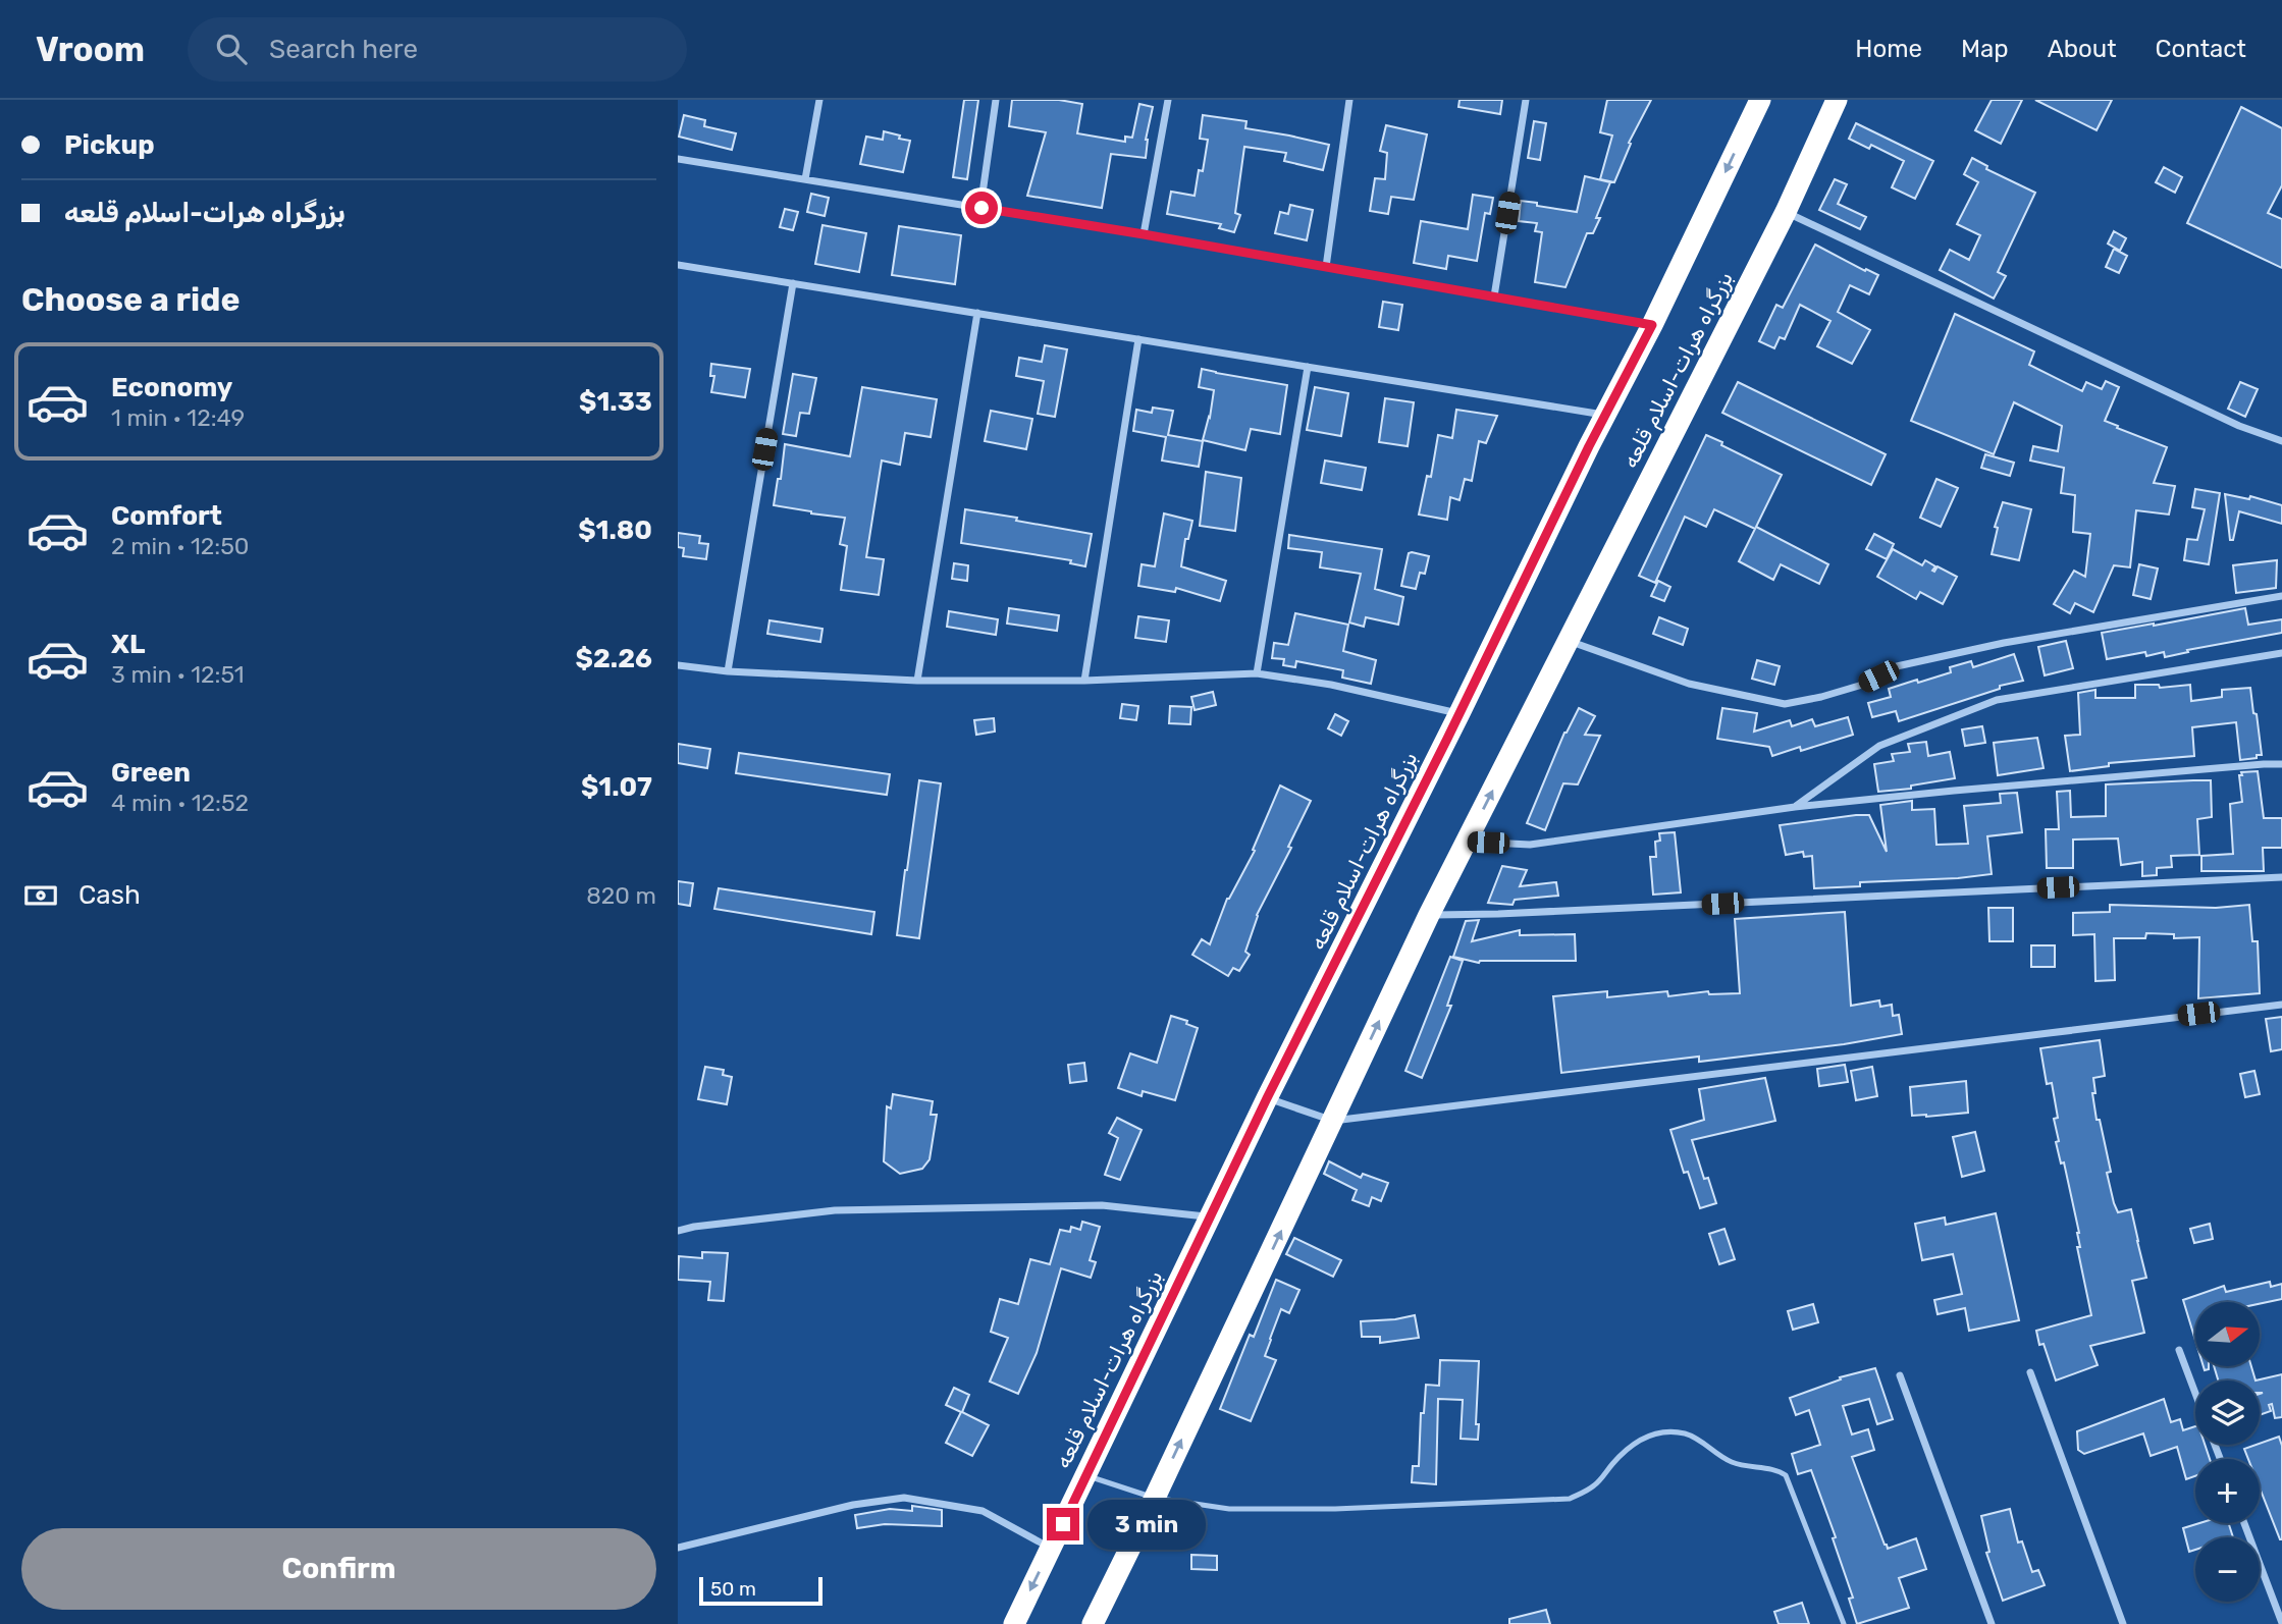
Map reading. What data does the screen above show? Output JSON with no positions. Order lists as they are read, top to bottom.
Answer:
{
  "streets": {
    "highway": ["بزرگراه هرات-اسلام قلعه"]
  },
  "scale_bar": "50 m",
  "north": "right",
  "page": {
    "header": "Vroom",
    "search": "Search here",
    "nav": [
      "Home",
      "Map",
      "About",
      "Contact"
    ],
    "banner": ["Pickup", "بزرگراه هرات-اسلام قلعه"],
    "heading": "Choose a ride",
    "list": [
      {
        "name": "Economy",
        "note": "1 min · 12:49",
        "value": "$1.33"
      },
      {
        "name": "Comfort",
        "note": "2 min · 12:50",
        "value": "$1.80"
      },
      {
        "name": "XL",
        "note": "3 min · 12:51",
        "value": "$2.26"
      },
      {
        "name": "Green",
        "note": "4 min · 12:52",
        "value": "$1.07"
      }
    ],
    "pay": ["Cash", "820 m"],
    "map_buttons": ["+", "−"],
    "bubble": "3 min",
    "buttons": "Confirm",
    "scale": "50 m"
  }
}
